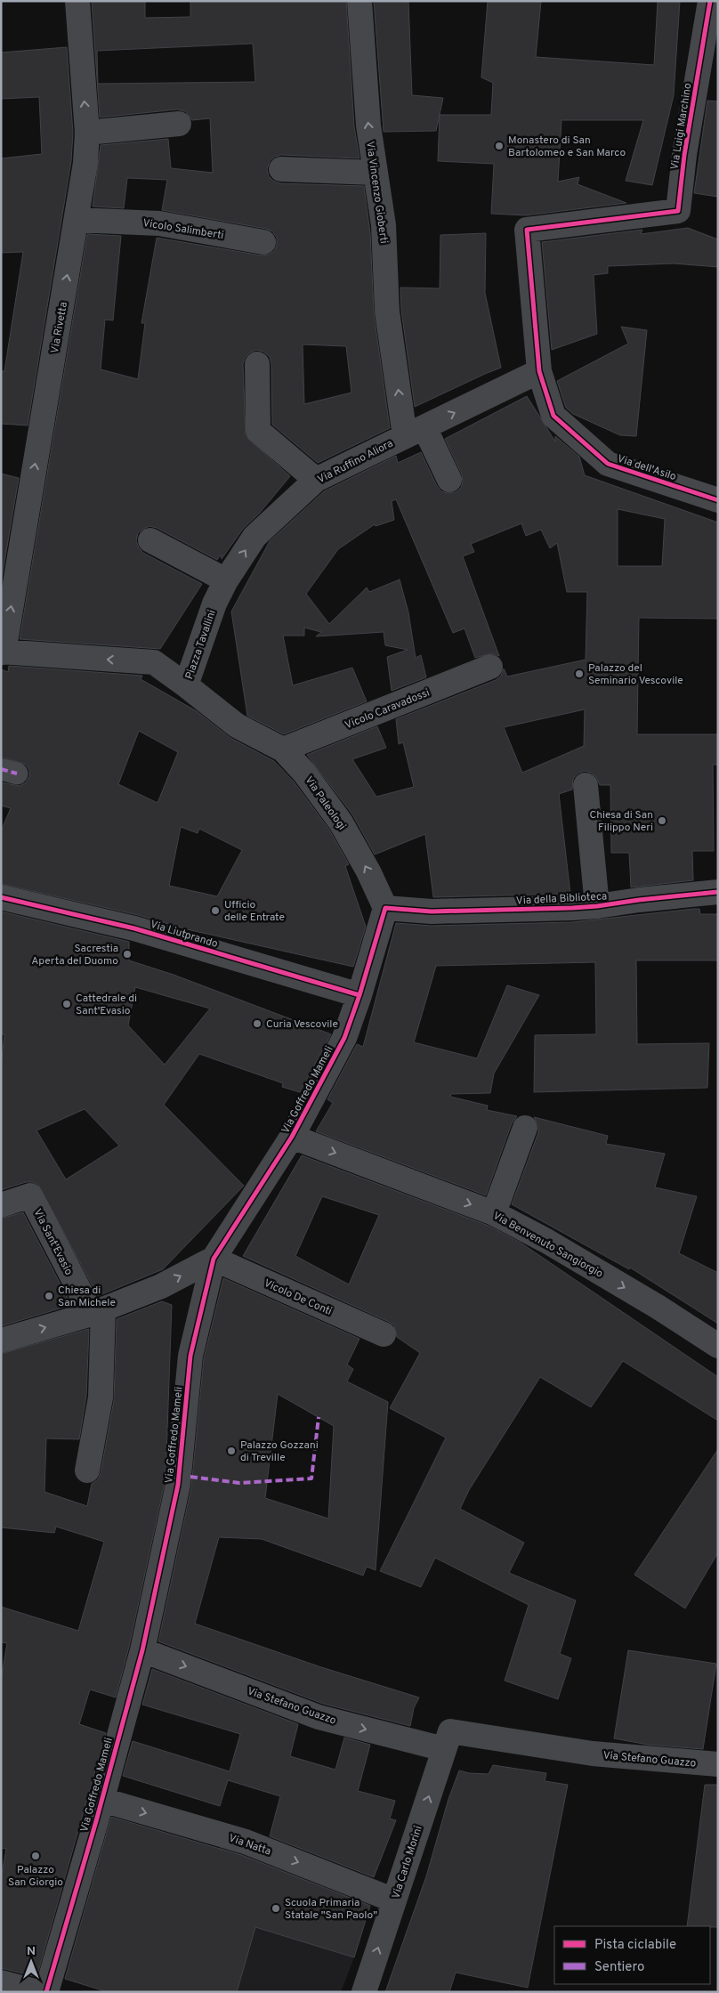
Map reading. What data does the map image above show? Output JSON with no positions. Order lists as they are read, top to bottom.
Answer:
{
  "streets": {
    "street": [
      "Via Luigi Marchino",
      "Via Vincenzo Gioberti",
      "Vicolo Salimberti",
      "Via Rivetta",
      "Via Ruffino Aliora",
      "Via dell'Asilo",
      "Piazza Tavallini",
      "Vicolo Caravadossi",
      "Via Paleologi",
      "Via della Biblioteca",
      "Via Liutprando",
      "Via Goffredo Mameli",
      "Via Sant'Evasio",
      "Via Benvenuto Sangiorgio",
      "Vicolo De Conti",
      "Via Stefano Guazzo",
      "Via Natta",
      "Via Carlo Morini"
    ]
  },
  "crossings": [
    ["Via Luigi Marchino", "Via dell'Asilo"],
    ["Via Vincenzo Gioberti", "Via Ruffino Aliora"],
    ["Vicolo Salimberti", "Via Rivetta"],
    ["Via Rivetta", "Piazza Tavallini"],
    ["Via Ruffino Aliora", "Via dell'Asilo"],
    ["Via Ruffino Aliora", "Piazza Tavallini"],
    ["Piazza Tavallini", "Via Paleologi"],
    ["Vicolo Caravadossi", "Via Paleologi"],
    ["Via Paleologi", "Via della Biblioteca"],
    ["Via Paleologi", "Via Goffredo Mameli"],
    ["Via della Biblioteca", "Via Goffredo Mameli"],
    ["Via Liutprando", "Via Goffredo Mameli"],
    ["Via Goffredo Mameli", "Via Benvenuto Sangiorgio"],
    ["Via Goffredo Mameli", "Vicolo De Conti"],
    ["Via Goffredo Mameli", "Via Stefano Guazzo"],
    ["Via Goffredo Mameli", "Via Natta"],
    ["Via Stefano Guazzo", "Via Carlo Morini"],
    ["Via Natta", "Via Carlo Morini"]
  ],
  "one_way": [
    "Via Vincenzo Gioberti",
    "Via Rivetta",
    "Via Ruffino Aliora",
    "Via Paleologi",
    "Via Benvenuto Sangiorgio",
    "Via Stefano Guazzo",
    "Via Natta",
    "Via Carlo Morini"
  ],
  "places": [
    "Monastero di San Bartolomeo e San Marco",
    "Palazzo del Seminario Vescovile",
    "Chiesa di San Filippo Neri",
    "Ufficio delle Entrate",
    "Sacrestia Aperta del Duomo",
    "Cattedrale di Sant'Evasio",
    "Curia Vescovile",
    "Chiesa di San Michele",
    "Palazzo Gozzani di Treville",
    "Palazzo San Giorgio",
    "Scuola Primaria Statale \"San Paolo\""
  ],
  "legend": ["Pista ciclabile", "Sentiero"],
  "north": "top"
}
